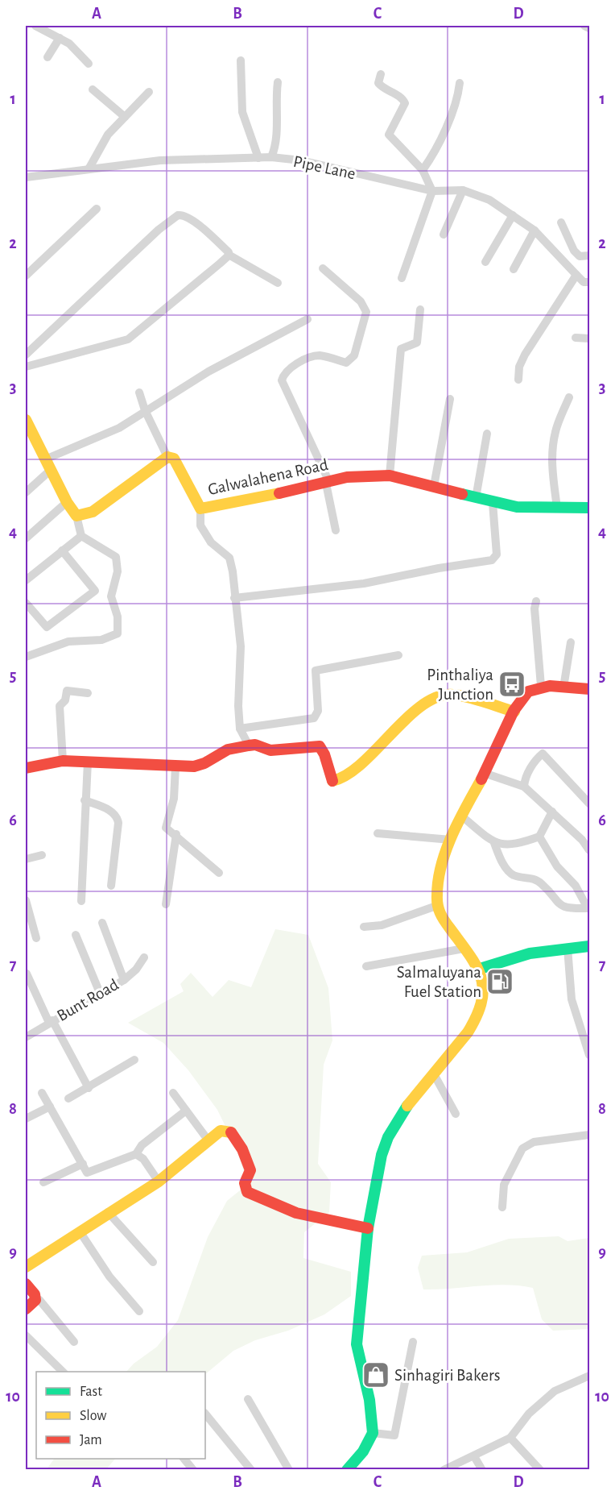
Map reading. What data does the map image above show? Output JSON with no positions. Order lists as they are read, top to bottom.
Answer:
{
  "streets": {
    "street": ["Pipe Lane", "Galwalahena Road", "Bunt Road"]
  },
  "places": {
    "bus stop": ["Pinthaliya Junction"],
    "fuel station": ["Salmaluyana Fuel Station"],
    "shop": ["Sinhagiri Bakers"]
  },
  "legend": ["Fast", "Slow", "Jam"],
  "grid": {
    "columns": [
      "A",
      "B",
      "C",
      "D"
    ],
    "rows": [
      "1",
      "2",
      "3",
      "4",
      "5",
      "6",
      "7",
      "8",
      "9",
      "10"
    ]
  }
}
